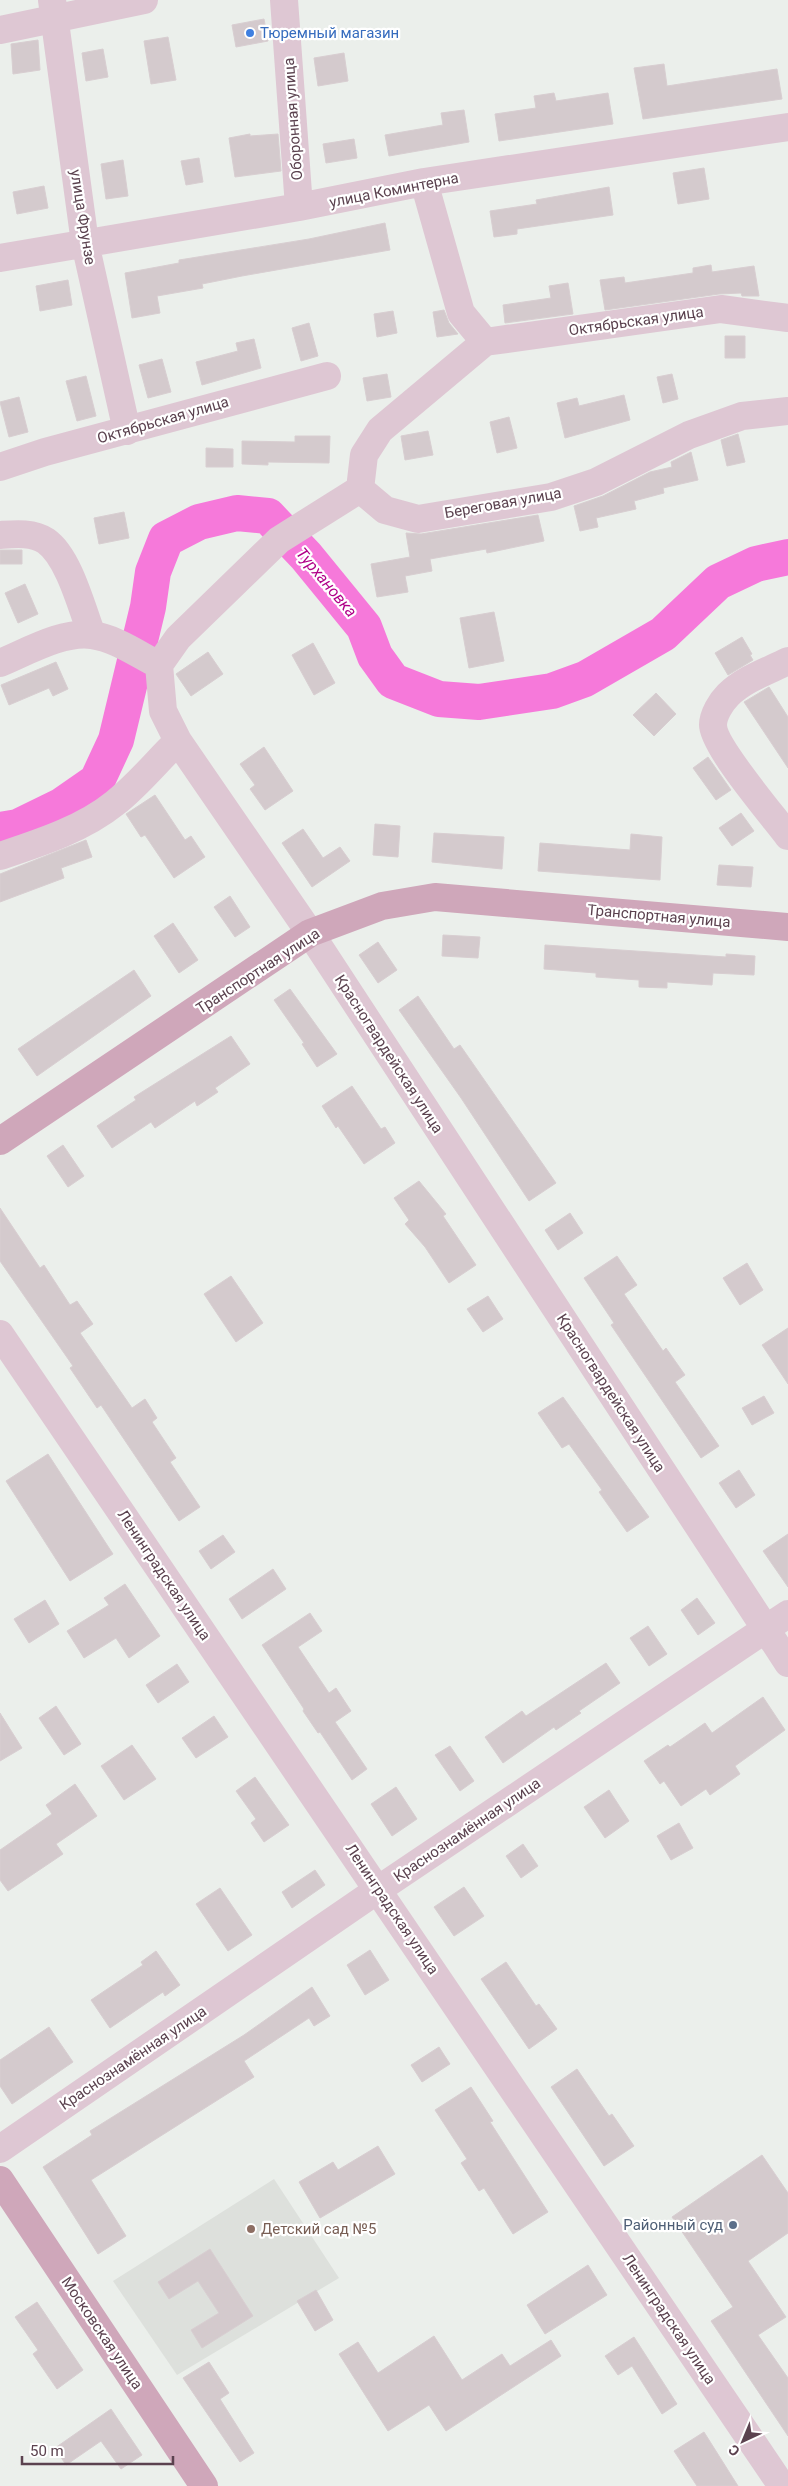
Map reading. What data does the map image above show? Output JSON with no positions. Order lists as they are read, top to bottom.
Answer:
{
  "streets": {
    "main road": ["Транспортная улица", "Московская улица"],
    "street": [
      "Оборонная улица",
      "улица Коминтерна",
      "улица Фрунзе",
      "Октябрьская улица",
      "Береговая улица",
      "Красногвардейская улица",
      "Ленинградская улица",
      "Краснознамённая улица"
    ]
  },
  "crossings": [
    ["Оборонная улица", "улица Коминтерна"],
    ["улица Коминтерна", "улица Фрунзе"],
    ["улица Фрунзе", "Октябрьская улица"],
    ["Транспортная улица", "Красногвардейская улица"],
    ["Красногвардейская улица", "Краснознамённая улица"],
    ["Ленинградская улица", "Краснознамённая улица"]
  ],
  "water": ["Турхановка"],
  "places": ["Тюремный магазин", "Районный суд", "Детский сад №5"],
  "scale_bar": "50 m",
  "north": "bottom left"
}
